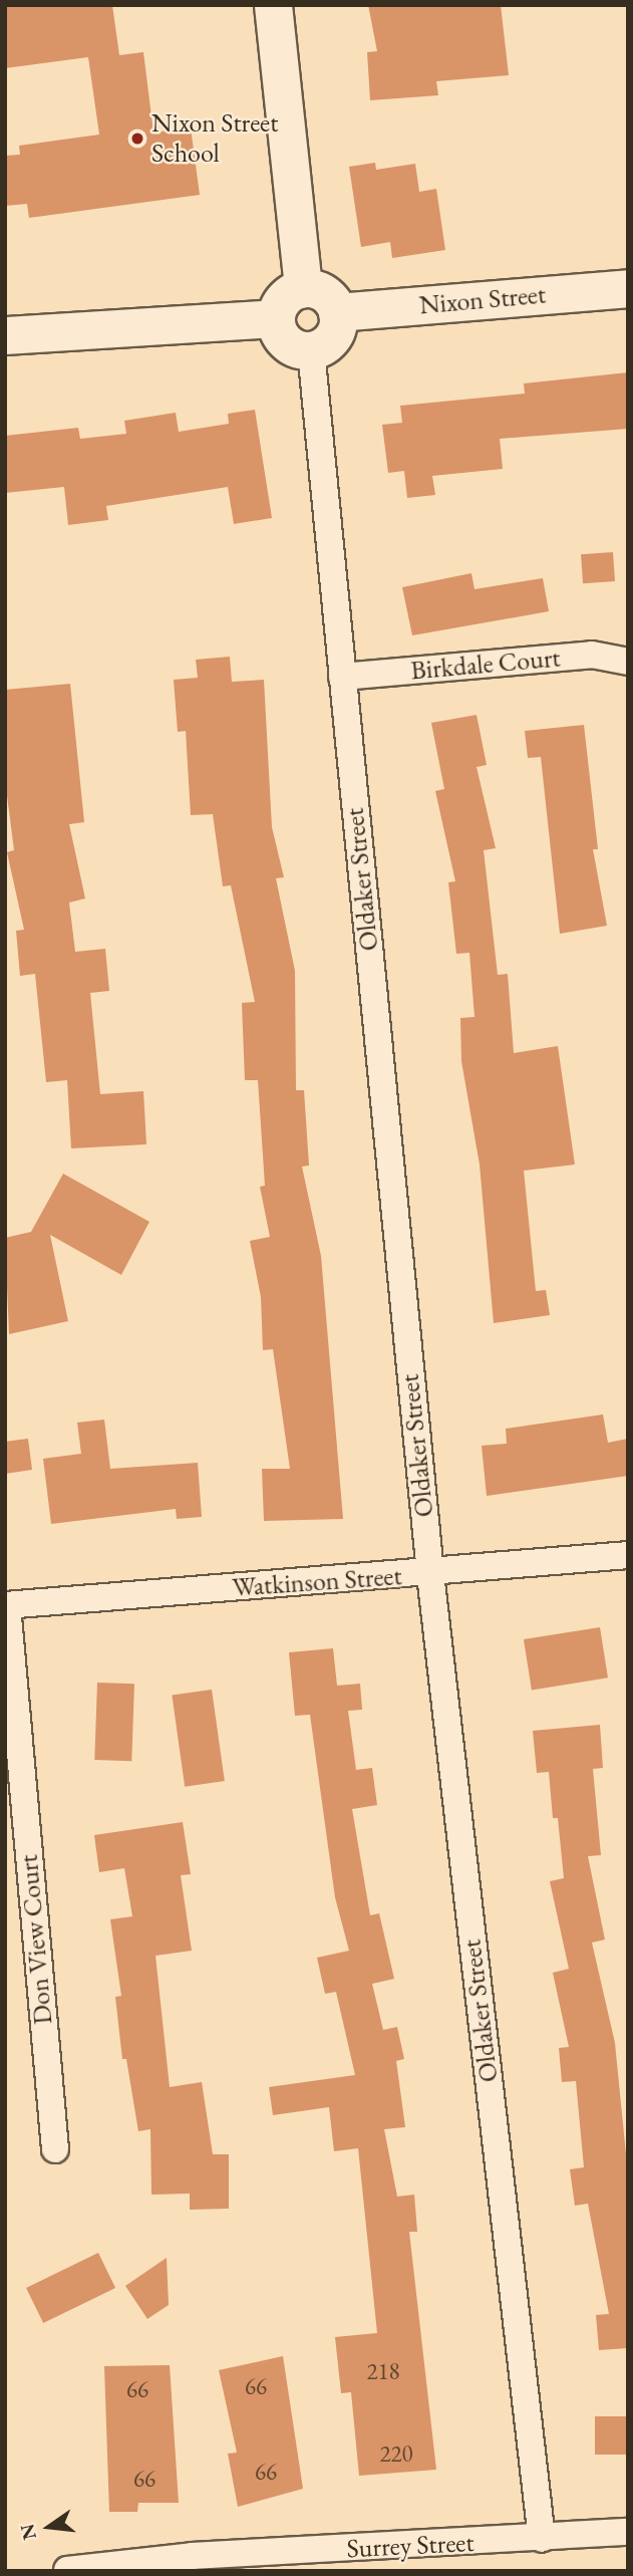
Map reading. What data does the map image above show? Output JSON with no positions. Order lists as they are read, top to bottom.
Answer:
{
  "streets": {
    "street": [
      "Nixon Street",
      "Birkdale Court",
      "Oldaker Street",
      "Watkinson Street",
      "Don View Court",
      "Surrey Street"
    ]
  },
  "crossings": [
    ["Nixon Street", "Oldaker Street"],
    ["Birkdale Court", "Oldaker Street"],
    ["Oldaker Street", "Watkinson Street"],
    ["Oldaker Street", "Surrey Street"],
    ["Watkinson Street", "Don View Court"]
  ],
  "places": ["Nixon Street School"],
  "house_numbers": [
    "218",
    "66",
    "66",
    "220",
    "66",
    "66"
  ],
  "north": "left"
}
